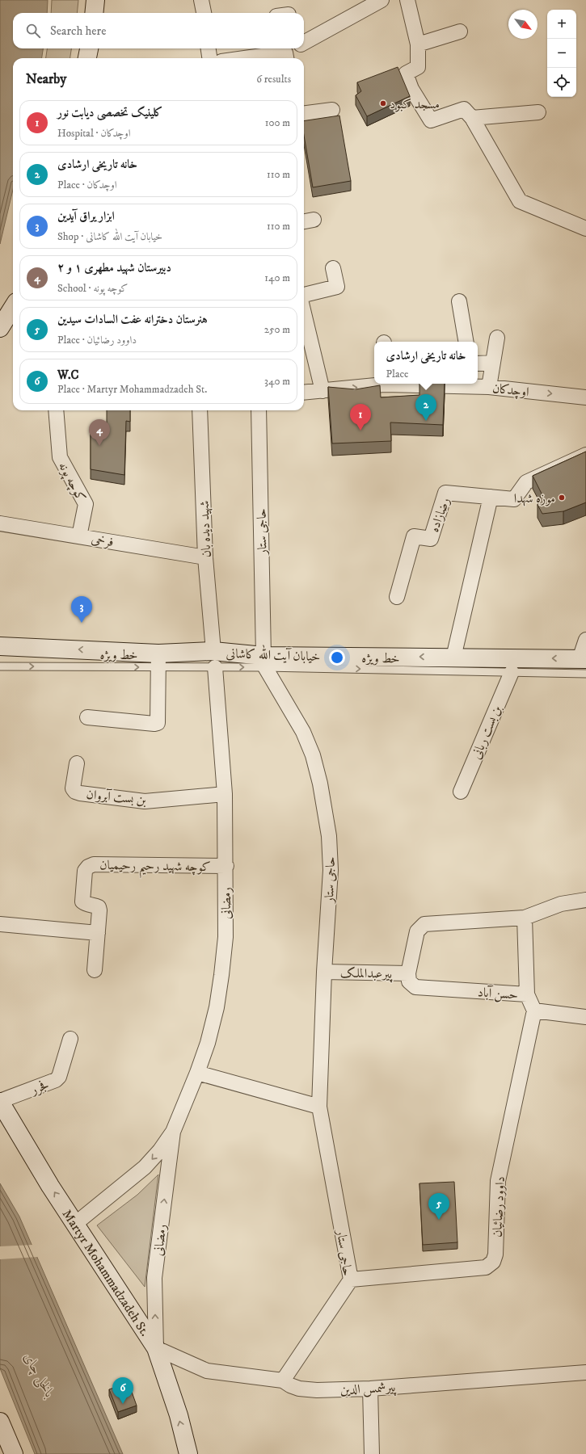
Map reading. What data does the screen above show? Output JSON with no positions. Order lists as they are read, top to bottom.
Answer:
{
  "streets": {
    "main road": ["خیابان آیت الله کاشانی", "Martyr Mohammadzadeh St."],
    "street": [
      "اوچدکان",
      "کوچه پونه",
      "رضازاده",
      "شهید دیده بان",
      "حاجی ستار",
      "فرخی",
      "بن بست ربانی",
      "بن بست آبروان",
      "کوچه شهید رحیم رحیمیان",
      "رمضانی",
      "پیرعبدالملک",
      "حسن آباد",
      "فجرر",
      "داوود رضائیان",
      "پیرشمس الدین"
    ],
    "lane": ["خط ویژه"]
  },
  "crossings": [
    ["کوچه پونه", "فرخی"],
    ["شهید دیده بان", "فرخی"],
    ["شهید دیده بان", "خیابان آیت الله کاشانی"],
    ["شهید دیده بان", "رمضانی"],
    ["حاجی ستار", "خط ویژه"],
    ["حاجی ستار", "خیابان آیت الله کاشانی"],
    ["حاجی ستار", "پیرعبدالملک"],
    ["حاجی ستار", "داوود رضائیان"],
    ["حاجی ستار", "پیرشمس الدین"],
    ["خط ویژه", "خیابان آیت الله کاشانی"],
    ["خط ویژه", "بن بست ربانی"],
    ["خیابان آیت الله کاشانی", "رمضانی"],
    ["بن بست آبروان", "رمضانی"],
    ["کوچه شهید رحیم رحیمیان", "رمضانی"],
    ["رمضانی", "Martyr Mohammadzadeh St."],
    ["رمضانی", "پیرشمس الدین"],
    ["پیرعبدالملک", "حسن آباد"],
    ["حسن آباد", "داوود رضائیان"],
    ["فجرر", "Martyr Mohammadzadeh St."],
    ["Martyr Mohammadzadeh St.", "پیرشمس الدین"]
  ],
  "one_way": [
    "اوچدکان",
    "خط ویژه",
    "خیابان آیت الله کاشانی",
    "Martyr Mohammadzadeh St."
  ],
  "water": ["بالخلی چای"],
  "places": ["مسجد کبود", "موزه شهدا"],
  "north": "bottom right",
  "page": {
    "map_buttons": ["+", "−"],
    "search": "Search here",
    "heading": ["Nearby", "6 results"],
    "list": [
      {
        "mark": "1",
        "name": "کلینیک تخصصی دیابت نور",
        "note": "Hospital · اوچدکان",
        "value": "100 m"
      },
      {
        "mark": "2",
        "name": "خانه تاریخی ارشادی",
        "note": "Place · اوچدکان",
        "value": "110 m"
      },
      {
        "mark": "3",
        "name": "ابزار یراق آیدین",
        "note": "Shop · خیابان آیت الله کاشانی",
        "value": "110 m"
      },
      {
        "mark": "4",
        "name": "دبیرستان شهید مطهری ۱ و ۲",
        "note": "School · کوچه پونه",
        "value": "140 m"
      },
      {
        "mark": "5",
        "name": "هنرستان دخترانه عفت السادات سیدین",
        "note": "Place · داوود رضائیان",
        "value": "250 m"
      },
      {
        "mark": "6",
        "name": "W.C",
        "note": "Place · Martyr Mohammadzadeh St.",
        "value": "340 m"
      }
    ],
    "popup": ["خانه تاریخی ارشادی", "Place"],
    "pins": [
      "2",
      "1",
      "4",
      "3",
      "5",
      "6"
    ]
  }
}
